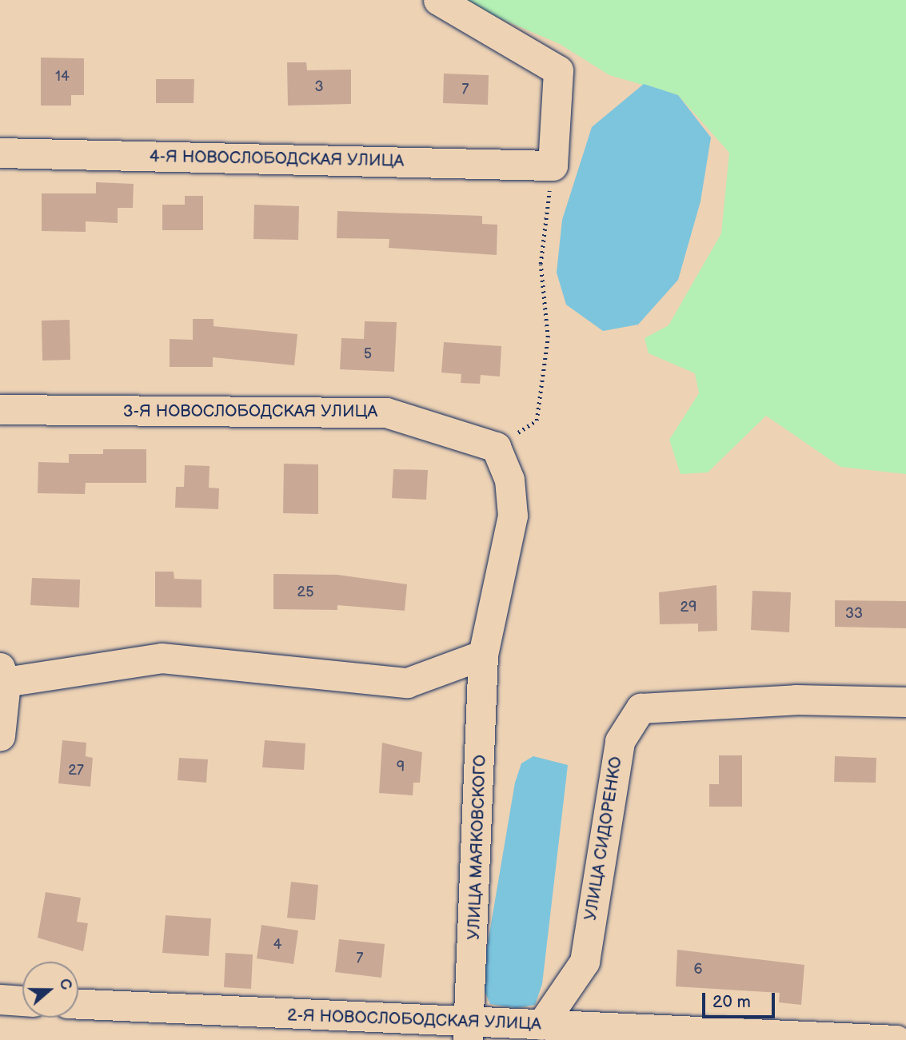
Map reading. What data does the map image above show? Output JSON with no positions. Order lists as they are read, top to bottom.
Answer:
{
  "streets": {
    "street": [
      "4-Я НОВОСЛОБОДСКАЯ УЛИЦА",
      "3-Я НОВОСЛОБОДСКАЯ УЛИЦА",
      "УЛИЦА СИДОРЕНКО",
      "УЛИЦА МАЯКОВСКОГО",
      "2-Я НОВОСЛОБОДСКАЯ УЛИЦА"
    ]
  },
  "crossings": [
    ["3-Я НОВОСЛОБОДСКАЯ УЛИЦА", "УЛИЦА МАЯКОВСКОГО"],
    ["УЛИЦА СИДОРЕНКО", "2-Я НОВОСЛОБОДСКАЯ УЛИЦА"],
    ["УЛИЦА МАЯКОВСКОГО", "2-Я НОВОСЛОБОДСКАЯ УЛИЦА"]
  ],
  "house_numbers": [
    "14",
    "3",
    "7",
    "5",
    "25",
    "29",
    "33",
    "9",
    "27",
    "4",
    "7",
    "6"
  ],
  "scale_bar": "20 m",
  "north": "right"
}
